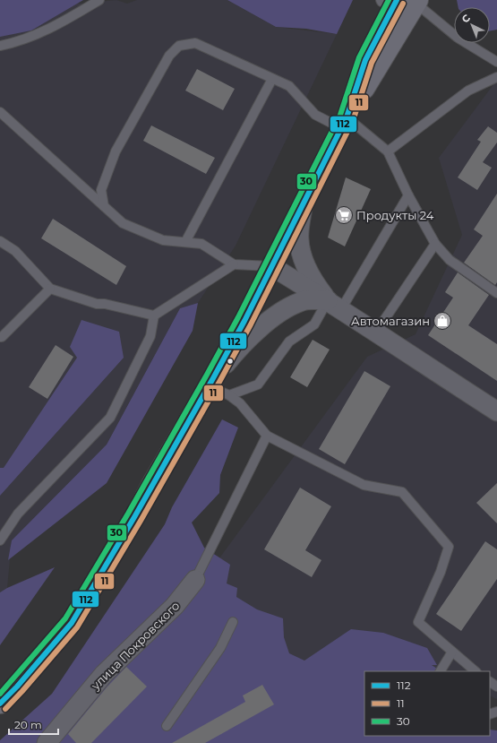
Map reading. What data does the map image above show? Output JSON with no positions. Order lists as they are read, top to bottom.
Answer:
{
  "streets": {
    "street": ["улица Покровского"]
  },
  "places": {
    "supermarket": ["Продукты 24"],
    "shop": ["Автомагазин"]
  },
  "lines": ["transit line 112", "transit line 30", "transit line 11"],
  "legend": ["112", "11", "30"],
  "scale_bar": "20 m",
  "north": "top left"
}
